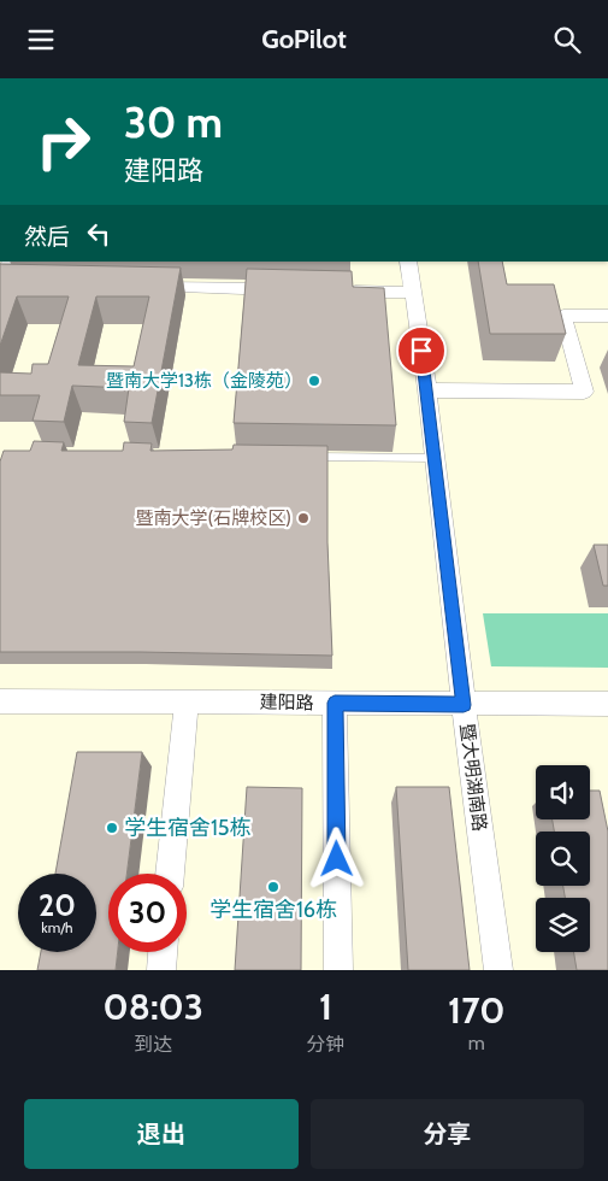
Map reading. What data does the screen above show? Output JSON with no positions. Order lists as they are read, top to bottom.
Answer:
{
  "streets": {
    "street": ["建阳路", "暨大明湖南路"]
  },
  "crossings": [
    ["建阳路", "暨大明湖南路"]
  ],
  "places": [
    "暨南大学13栋（金陵苑）",
    "暨南大学(石牌校区)",
    "学生宿舍15栋",
    "学生宿舍16栋"
  ],
  "page": {
    "header": "GoPilot",
    "turn": ["30 m", "建阳路"],
    "then": "然后",
    "speed": "20 km/h",
    "limit": "30",
    "eta": [
      "08:03",
      "到达",
      "1",
      "分钟",
      "170",
      "m"
    ],
    "buttons": ["退出", "分享"]
  }
}
